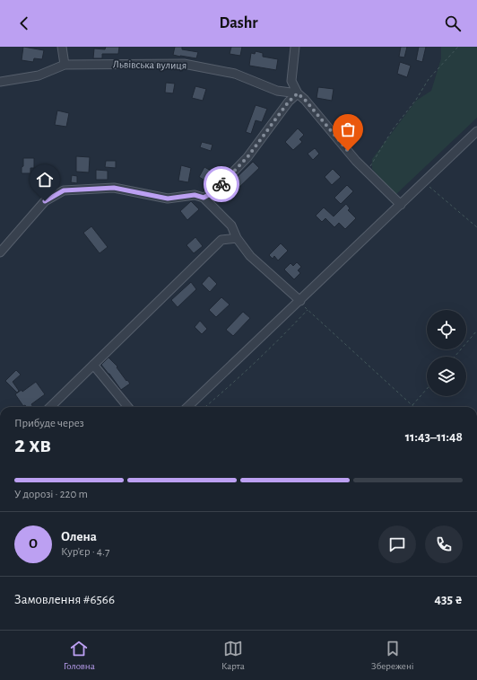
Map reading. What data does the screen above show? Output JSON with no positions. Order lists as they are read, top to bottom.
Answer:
{
  "streets": {
    "street": ["Львівська вулиця"]
  },
  "page": {
    "header": "Dashr",
    "heading": ["2 хв", "Прибуде через", "11:43–11:48"],
    "panel": [
      "Олена",
      "Кур’єр · 4.7",
      "Замовлення #6566",
      "435 ₴"
    ],
    "bar": "У дорозі · 220 m",
    "round": "О",
    "tabs": ["Головна", "Карта", "Збережені"]
  }
}
